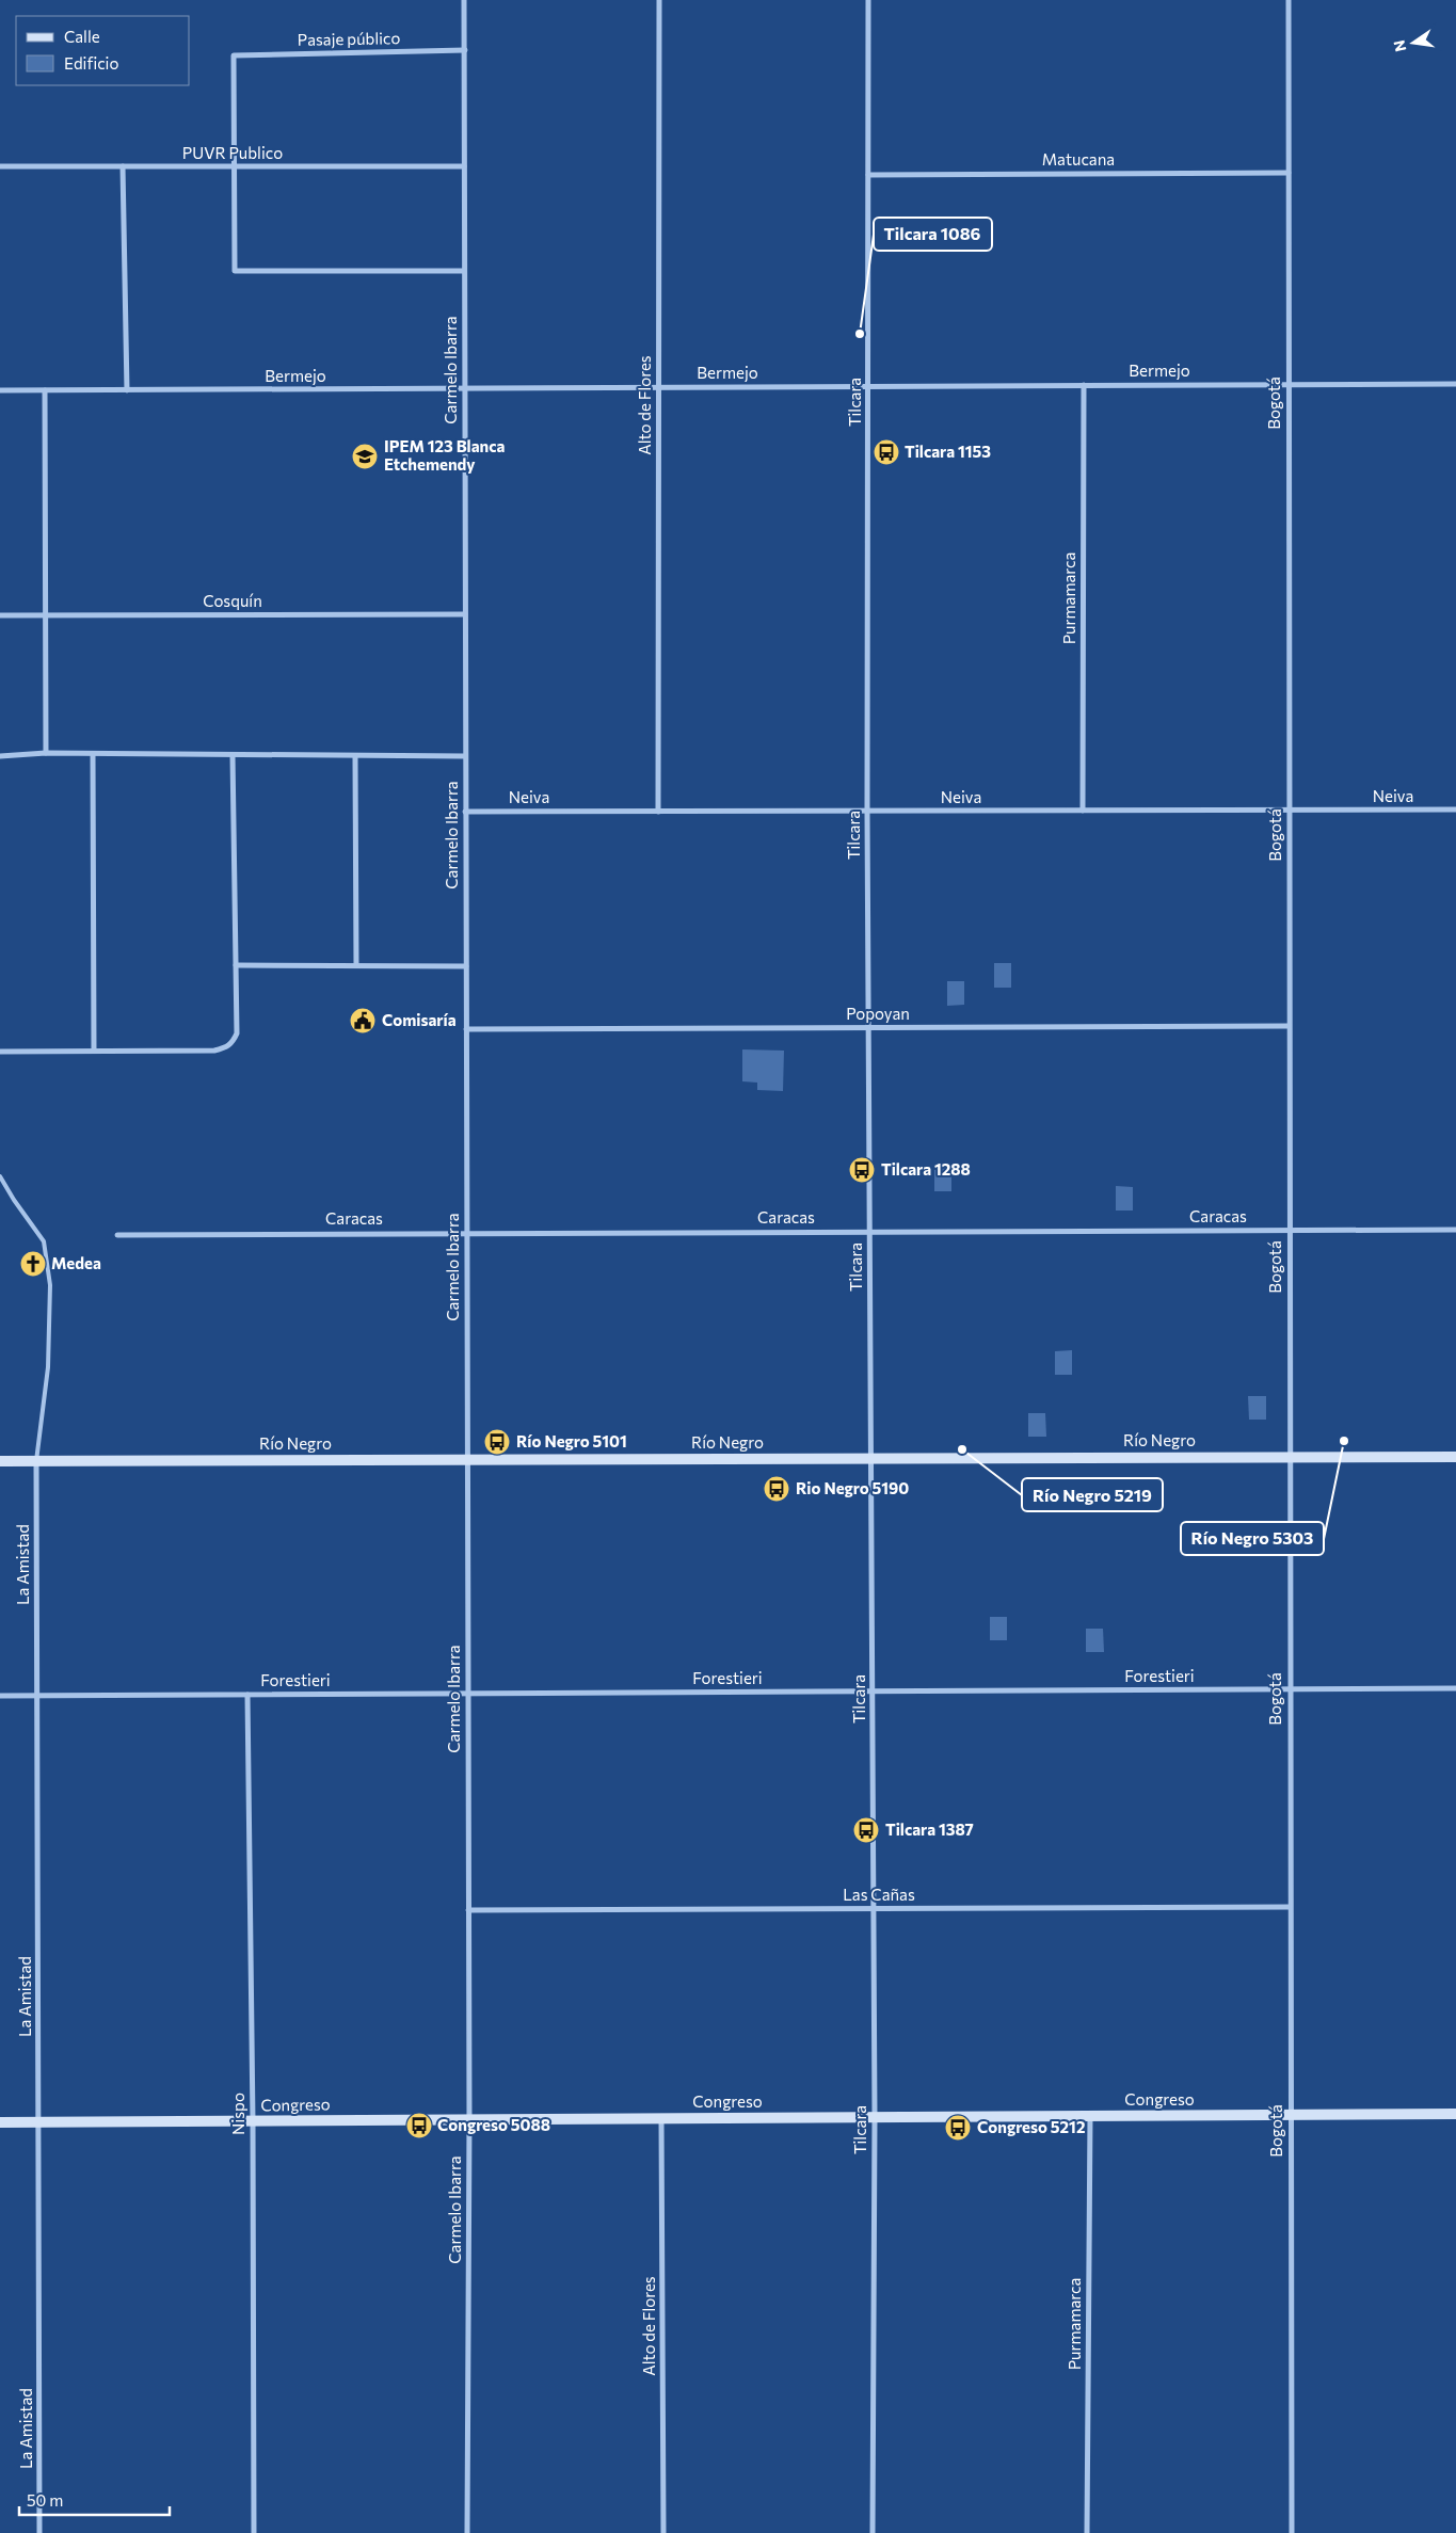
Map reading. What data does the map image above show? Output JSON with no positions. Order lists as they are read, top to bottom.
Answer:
{
  "streets": {
    "main road": ["Río Negro", "Congreso"],
    "street": [
      "Pasaje público",
      "PUVR Publico",
      "Matucana",
      "Carmelo Ibarra",
      "Bermejo",
      "Tilcara",
      "Bogotá",
      "Alto de Flores",
      "Purmamarca",
      "Cosquín",
      "Neiva",
      "Popoyan",
      "Caracas",
      "La Amistad",
      "Forestieri",
      "Las Cañas",
      "Nispo"
    ]
  },
  "crossings": [
    ["Pasaje público", "PUVR Publico"],
    ["Pasaje público", "Carmelo Ibarra"],
    ["PUVR Publico", "Carmelo Ibarra"],
    ["Matucana", "Tilcara"],
    ["Matucana", "Bogotá"],
    ["Carmelo Ibarra", "Bermejo"],
    ["Carmelo Ibarra", "Cosquín"],
    ["Carmelo Ibarra", "Neiva"],
    ["Carmelo Ibarra", "Popoyan"],
    ["Carmelo Ibarra", "Caracas"],
    ["Carmelo Ibarra", "Río Negro"],
    ["Carmelo Ibarra", "Forestieri"],
    ["Carmelo Ibarra", "Las Cañas"],
    ["Carmelo Ibarra", "Congreso"],
    ["Bermejo", "Tilcara"],
    ["Bermejo", "Bogotá"],
    ["Bermejo", "Alto de Flores"],
    ["Bermejo", "Purmamarca"],
    ["Tilcara", "Neiva"],
    ["Tilcara", "Popoyan"],
    ["Tilcara", "Caracas"],
    ["Tilcara", "Río Negro"],
    ["Tilcara", "Forestieri"],
    ["Tilcara", "Las Cañas"],
    ["Tilcara", "Congreso"],
    ["Bogotá", "Neiva"],
    ["Bogotá", "Popoyan"],
    ["Bogotá", "Caracas"],
    ["Bogotá", "Río Negro"],
    ["Bogotá", "Forestieri"],
    ["Bogotá", "Las Cañas"],
    ["Bogotá", "Congreso"],
    ["Alto de Flores", "Neiva"],
    ["Alto de Flores", "Congreso"],
    ["Purmamarca", "Neiva"],
    ["Purmamarca", "Congreso"],
    ["Río Negro", "La Amistad"],
    ["La Amistad", "Forestieri"],
    ["La Amistad", "Congreso"],
    ["Forestieri", "Nispo"],
    ["Congreso", "Nispo"]
  ],
  "places": {
    "other": ["Tilcara 1086", "Río Negro 5303", "Río Negro 5219"],
    "bus stop": [
      "Tilcara 1153",
      "Tilcara 1288",
      "Río Negro 5101",
      "Rio Negro 5190",
      "Tilcara 1387",
      "Congreso 5088",
      "Congreso 5212"
    ],
    "school or university": ["IPEM 123 Blanca Etchemendy"],
    "public building": ["Comisaría"],
    "church": ["Medea"]
  },
  "legend": ["Calle", "Edificio"],
  "scale_bar": "50 m",
  "north": "left"
}
